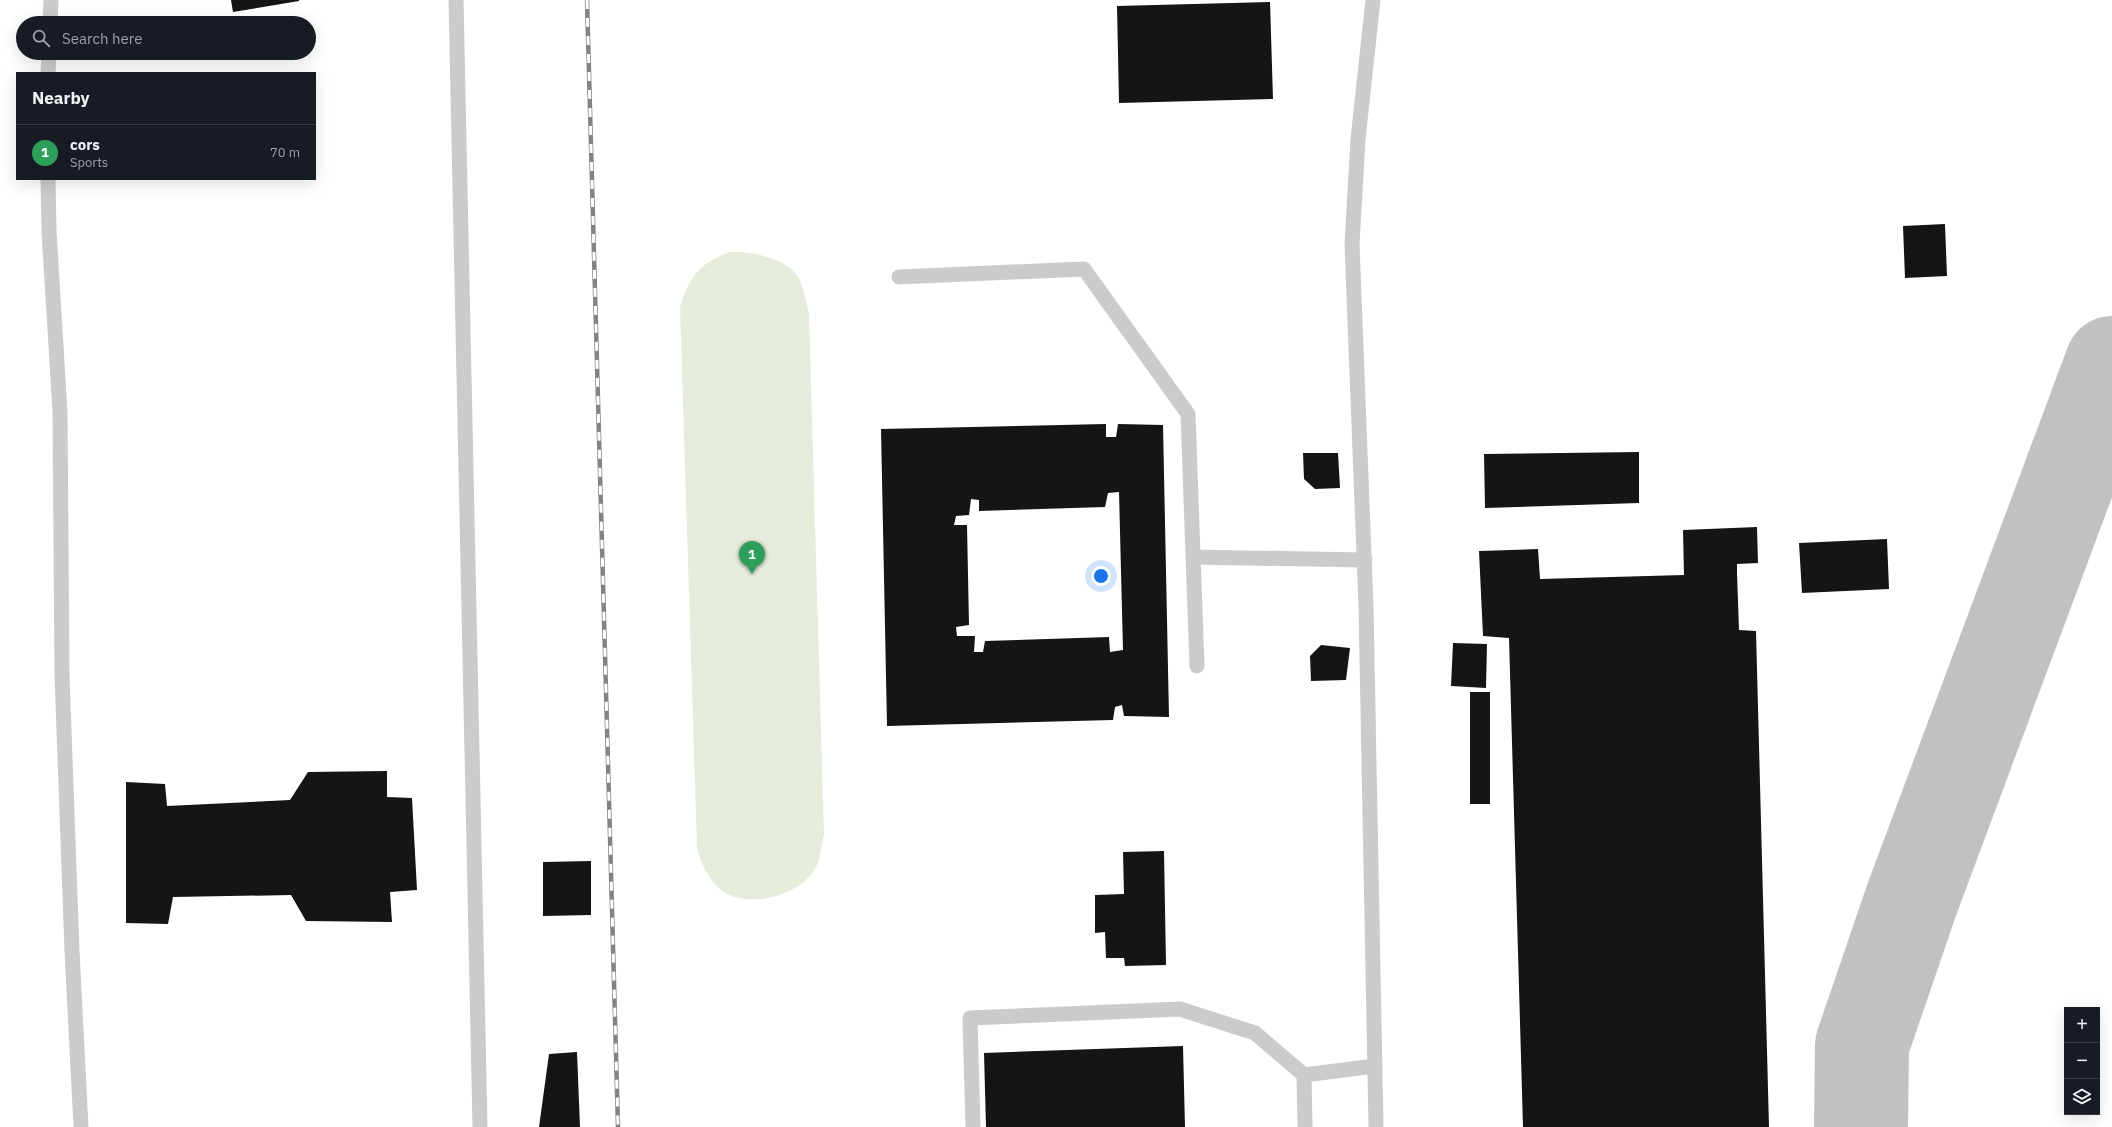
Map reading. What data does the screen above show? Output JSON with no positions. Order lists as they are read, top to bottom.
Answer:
{
  "page": {
    "search": "Search here",
    "heading": "Nearby",
    "list": [
      {
        "mark": "1",
        "name": "cors",
        "note": "Sports",
        "value": "70 m"
      }
    ],
    "pins": "1",
    "map_buttons": ["+", "−"]
  }
}
